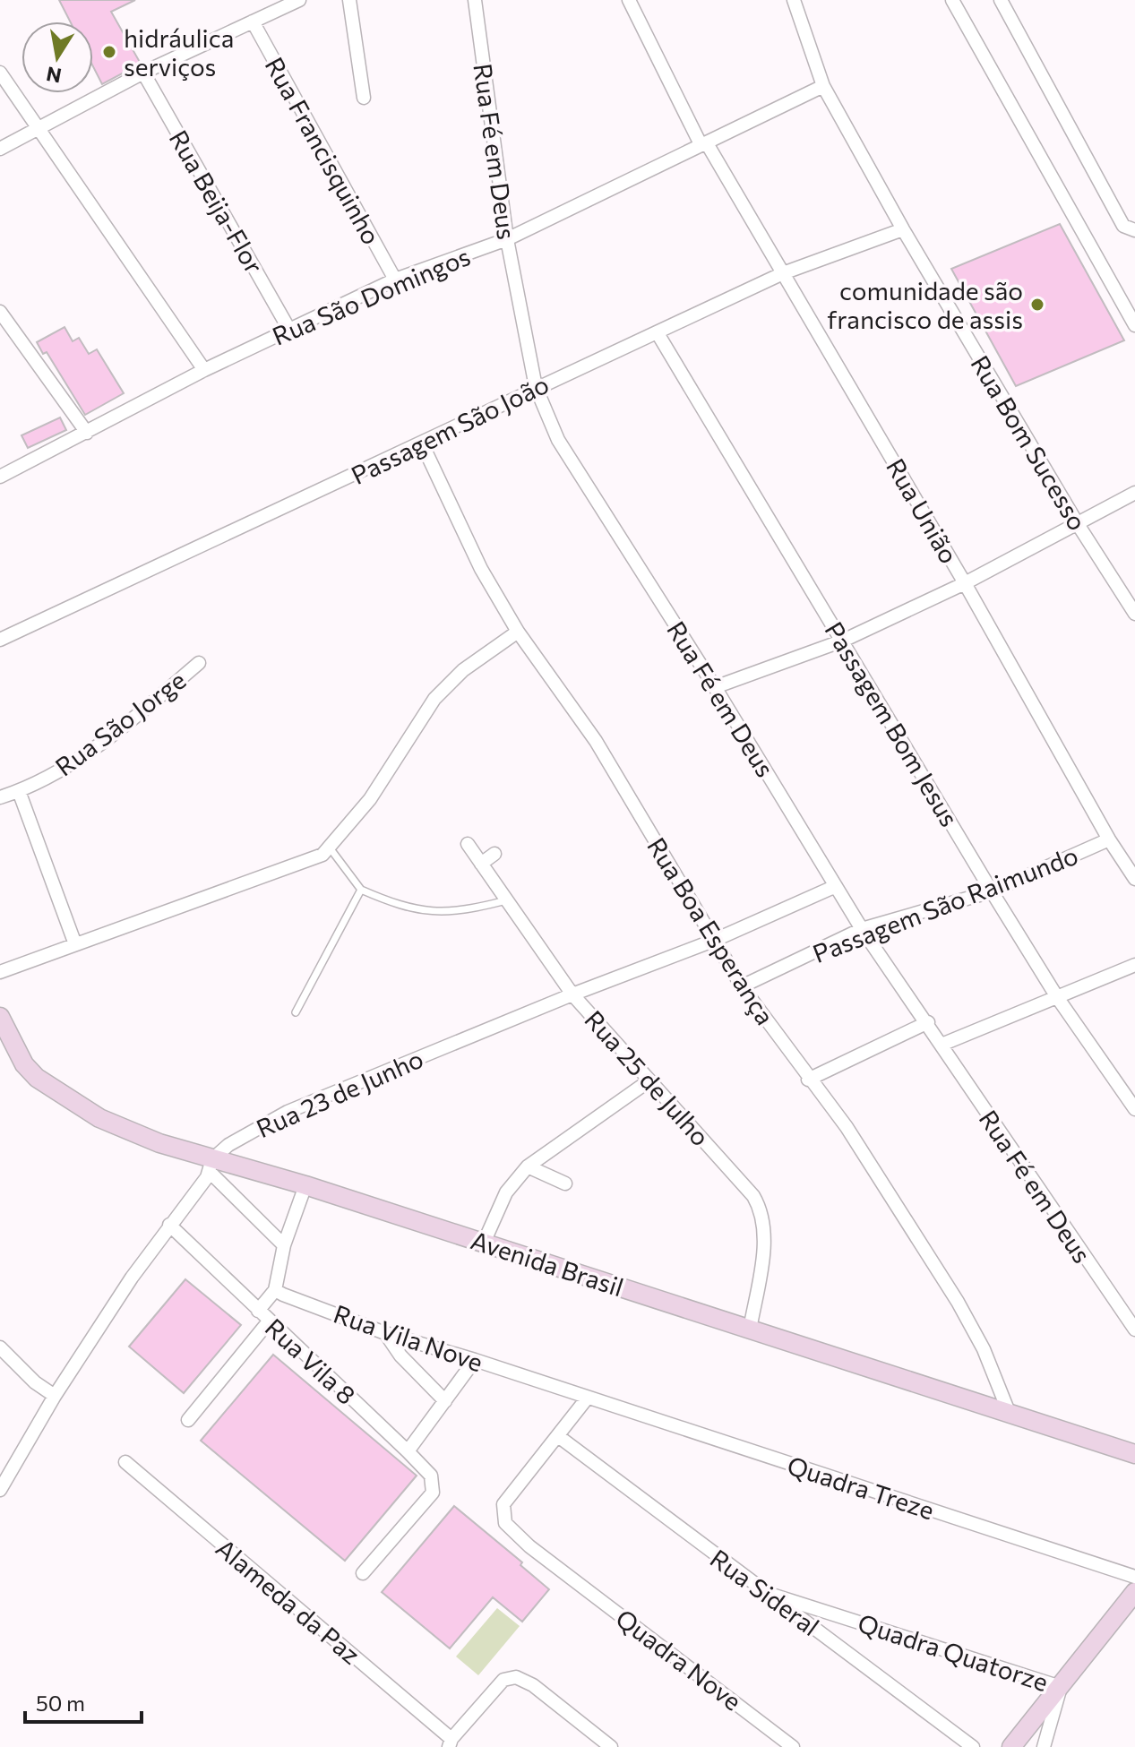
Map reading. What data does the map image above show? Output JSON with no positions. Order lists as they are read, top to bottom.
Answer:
{
  "streets": {
    "main road": ["Avenida Brasil"],
    "street": [
      "Rua Francisquinho",
      "Rua Fé em Deus",
      "Rua Beija-Flor",
      "Rua São Domingos",
      "Passagem São João",
      "Rua Bom Sucesso",
      "Rua União",
      "Rua São Jorge",
      "Passagem Bom Jesus",
      "Passagem São Raimundo",
      "Rua Boa Esperança",
      "Rua 25 de Julho",
      "Rua 23 de Junho",
      "Rua Vila Nove",
      "Rua Vila 8",
      "Quadra Treze",
      "Rua Sideral",
      "Alameda da Paz",
      "Quadra Quatorze",
      "Quadra Nove"
    ]
  },
  "crossings": [
    ["Rua Francisquinho", "Rua São Domingos"],
    ["Rua Fé em Deus", "Rua São Domingos"],
    ["Rua Fé em Deus", "Passagem São João"],
    ["Rua Fé em Deus", "Passagem São Raimundo"],
    ["Rua Fé em Deus", "Rua 23 de Junho"],
    ["Rua Beija-Flor", "Rua São Domingos"],
    ["Rua São Domingos", "Rua Bom Sucesso"],
    ["Rua São Domingos", "Rua União"],
    ["Passagem São João", "Rua Bom Sucesso"],
    ["Passagem São João", "Rua União"],
    ["Passagem São João", "Passagem Bom Jesus"],
    ["Passagem São João", "Rua Boa Esperança"],
    ["Rua União", "Passagem São Raimundo"],
    ["Passagem Bom Jesus", "Passagem São Raimundo"],
    ["Passagem São Raimundo", "Rua Boa Esperança"],
    ["Rua Boa Esperança", "Rua 23 de Junho"],
    ["Rua Boa Esperança", "Avenida Brasil"],
    ["Rua 25 de Julho", "Rua 23 de Junho"],
    ["Rua 25 de Julho", "Avenida Brasil"],
    ["Rua 23 de Junho", "Avenida Brasil"],
    ["Rua 23 de Junho", "Rua Vila 8"],
    ["Rua Vila Nove", "Quadra Treze"],
    ["Rua Sideral", "Quadra Quatorze"],
    ["Rua Sideral", "Quadra Nove"]
  ],
  "places": ["hidráulica serviços", "comunidade são francisco de assis"],
  "scale_bar": "50 m",
  "north": "bottom"
}
